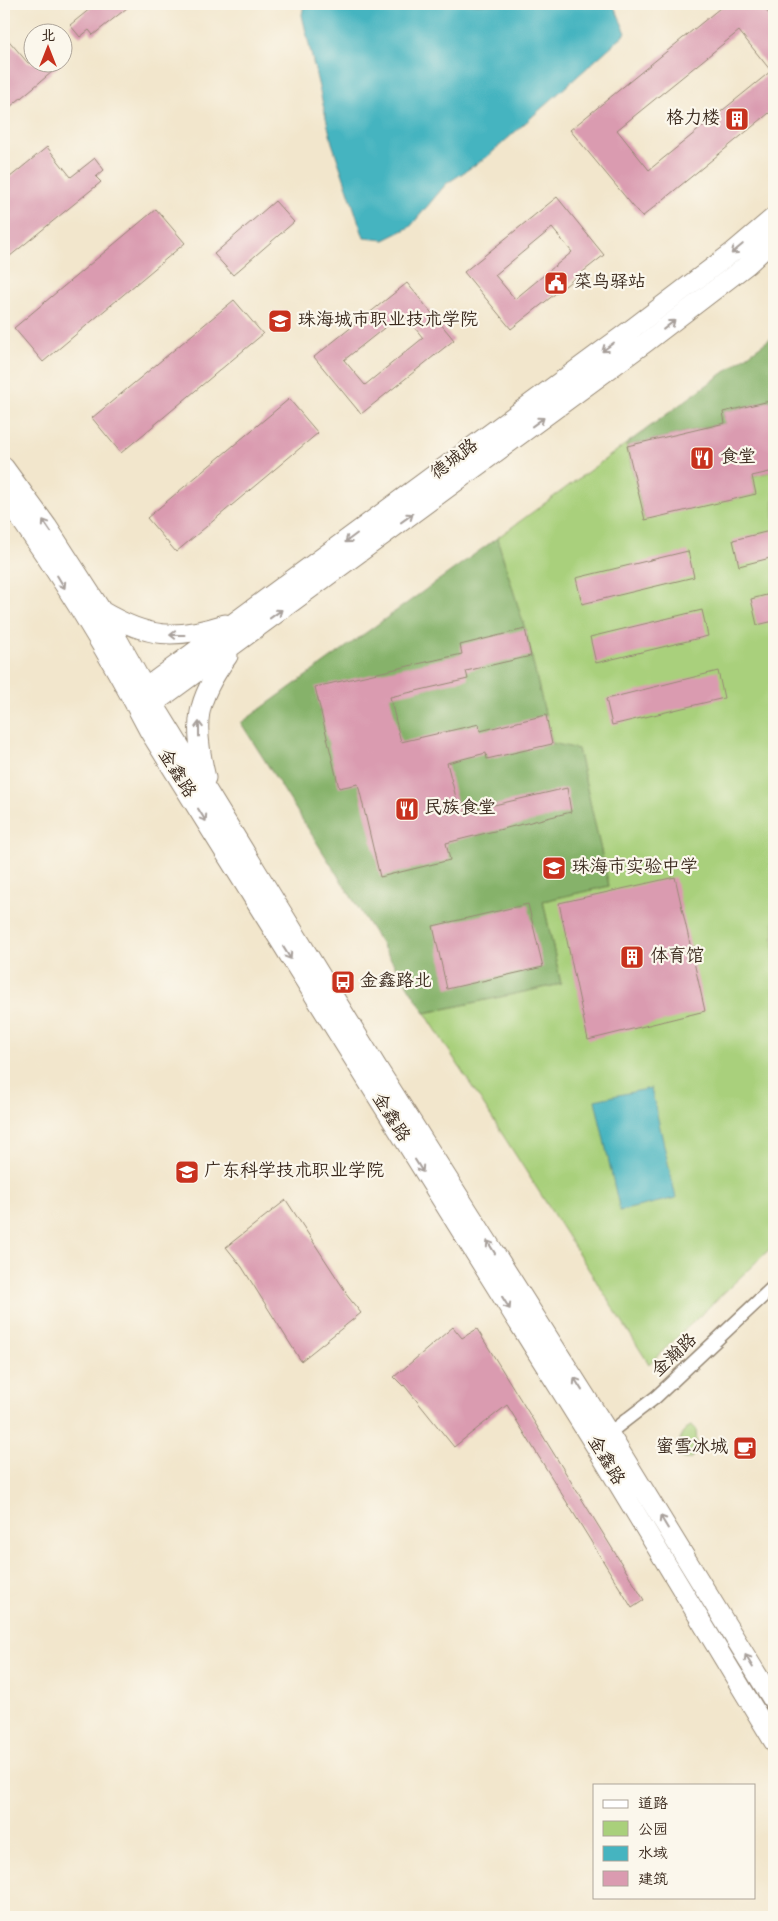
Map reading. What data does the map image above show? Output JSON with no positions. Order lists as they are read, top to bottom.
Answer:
{
  "streets": {
    "street": ["德城路", "金鑫路", "金瀚路"]
  },
  "crossings": [
    ["德城路", "金鑫路"],
    ["金鑫路", "金瀚路"]
  ],
  "places": {
    "building": ["格力楼", "体育馆"],
    "public building": ["菜鸟驿站"],
    "school or university": ["珠海城市职业技术学院", "珠海市实验中学", "广东科学技术职业学院"],
    "restaurant": ["食堂", "民族食堂"],
    "bus stop": ["金鑫路北"],
    "cafe": ["蜜雪冰城"]
  },
  "legend": [
    "道路",
    "公园",
    "水域",
    "建筑"
  ],
  "north": "top"
}
